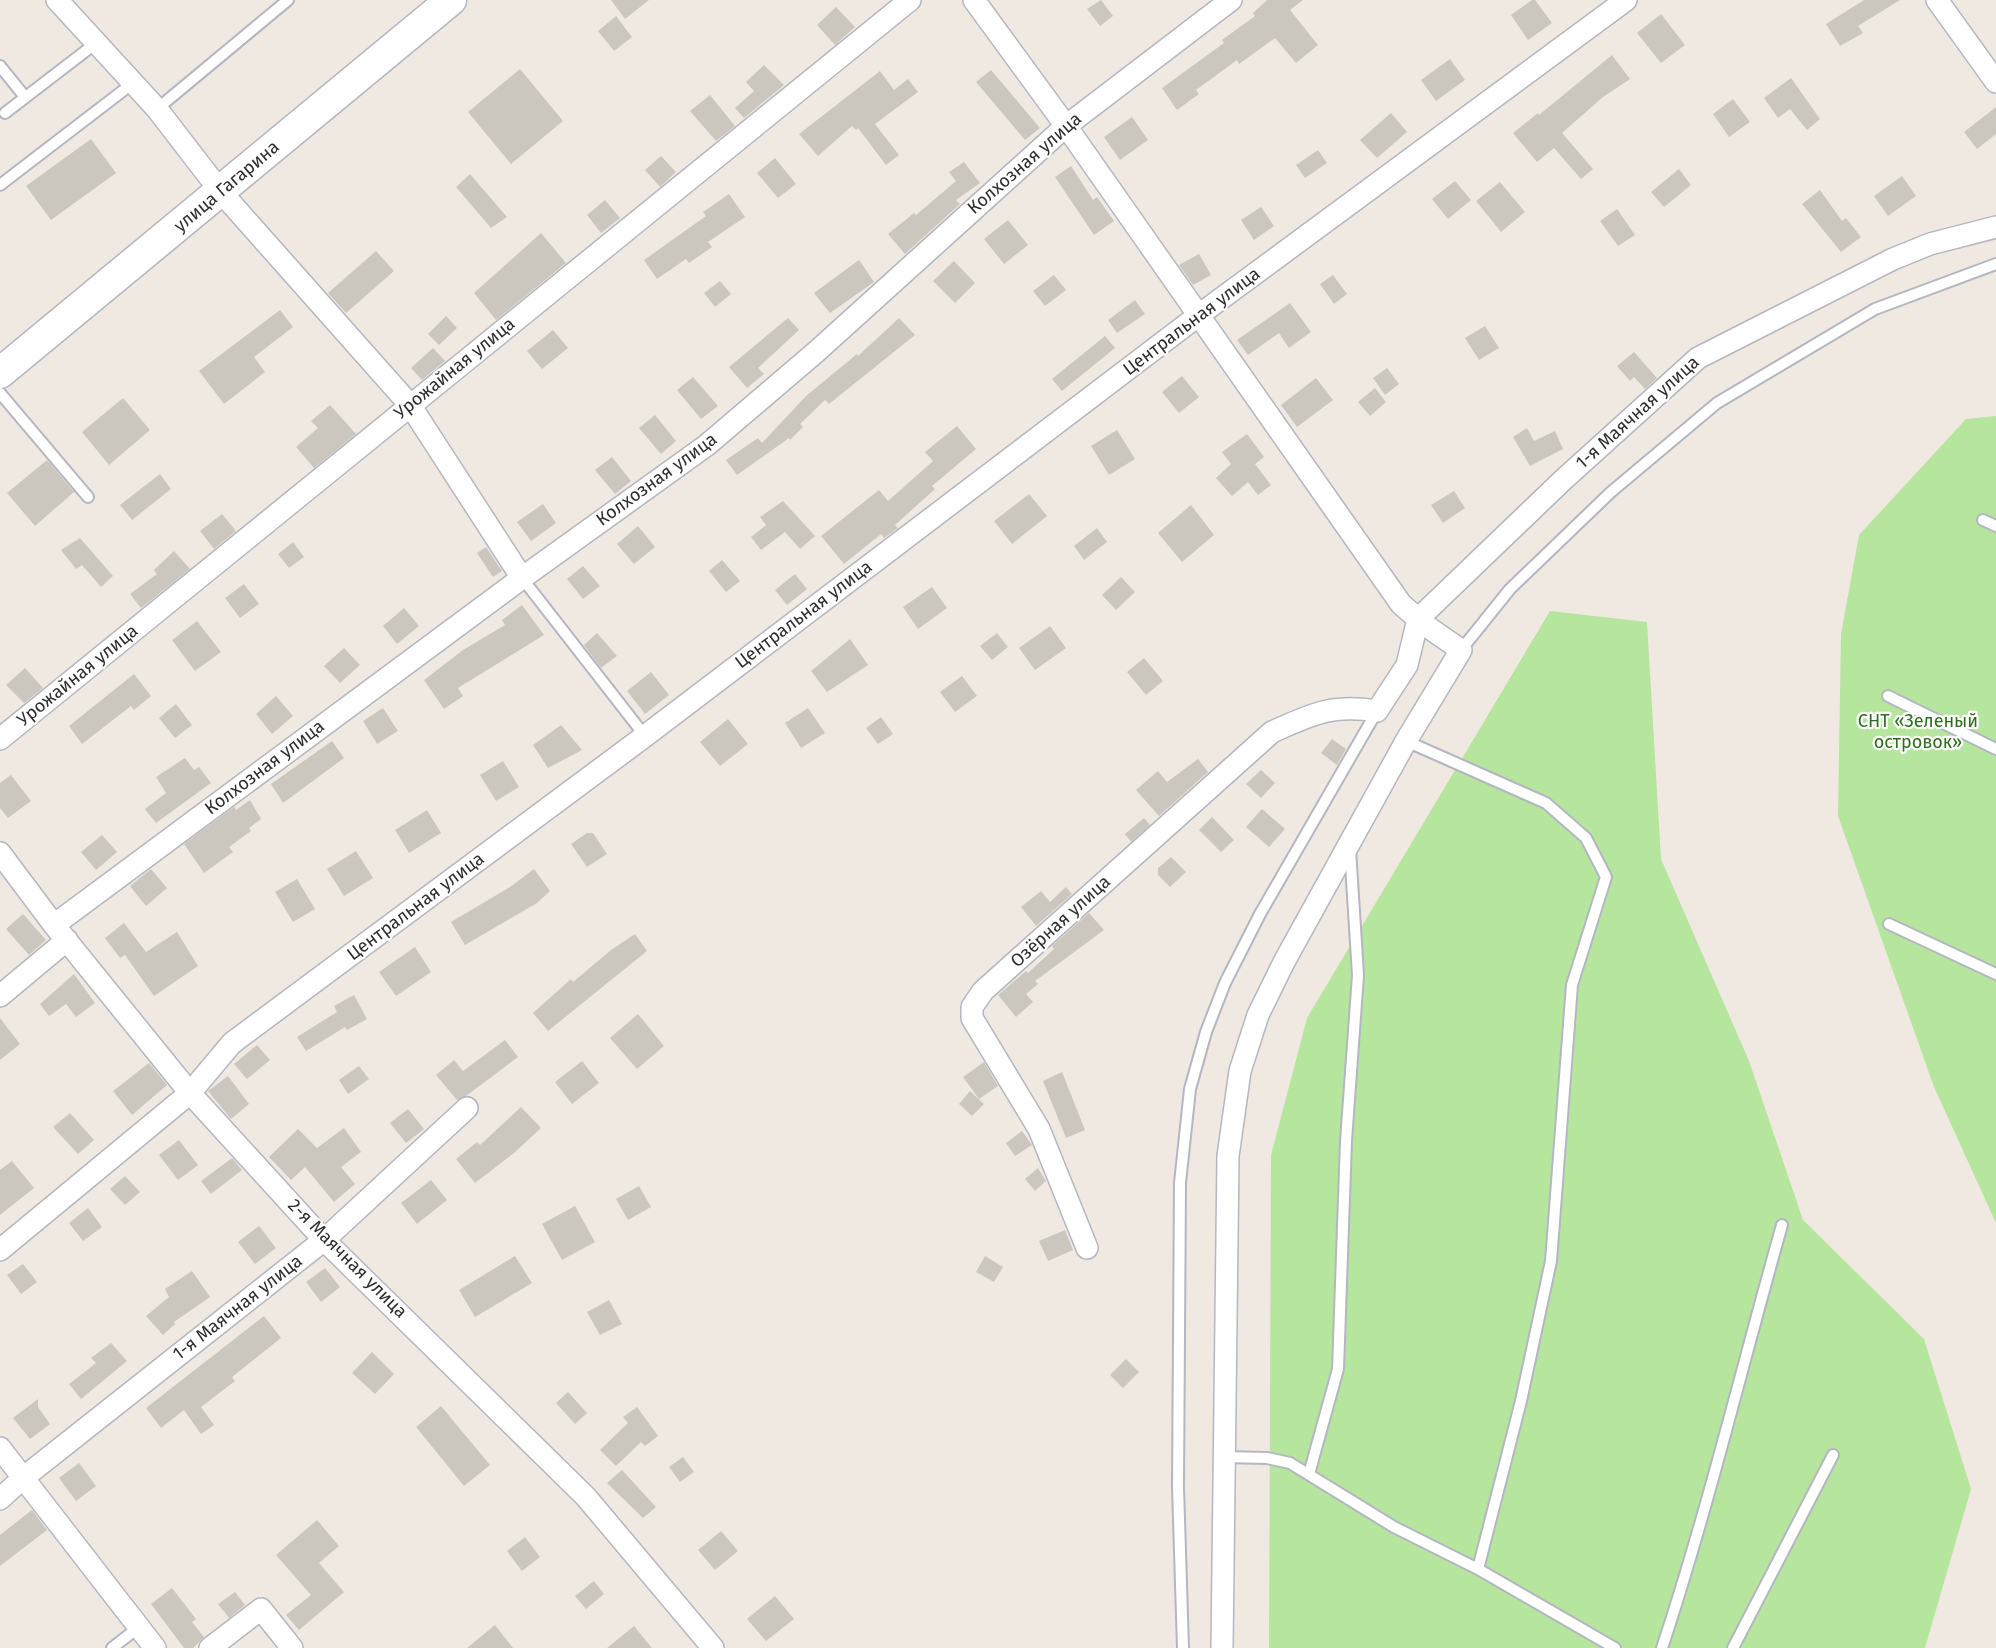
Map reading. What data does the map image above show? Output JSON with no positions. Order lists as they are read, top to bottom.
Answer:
{
  "streets": {
    "main road": ["улица Гагарина"],
    "street": [
      "Колхозная улица",
      "Центральная улица",
      "Урожайная улица",
      "1-я Маячная улица",
      "Озёрная улица",
      "2-я Маячная улица"
    ]
  },
  "crossings": [
    ["Колхозная улица", "2-я Маячная улица"],
    ["Центральная улица", "2-я Маячная улица"],
    ["1-я Маячная улица", "2-я Маячная улица"]
  ],
  "parks": ["СНТ «Зеленый островок»"]
}
